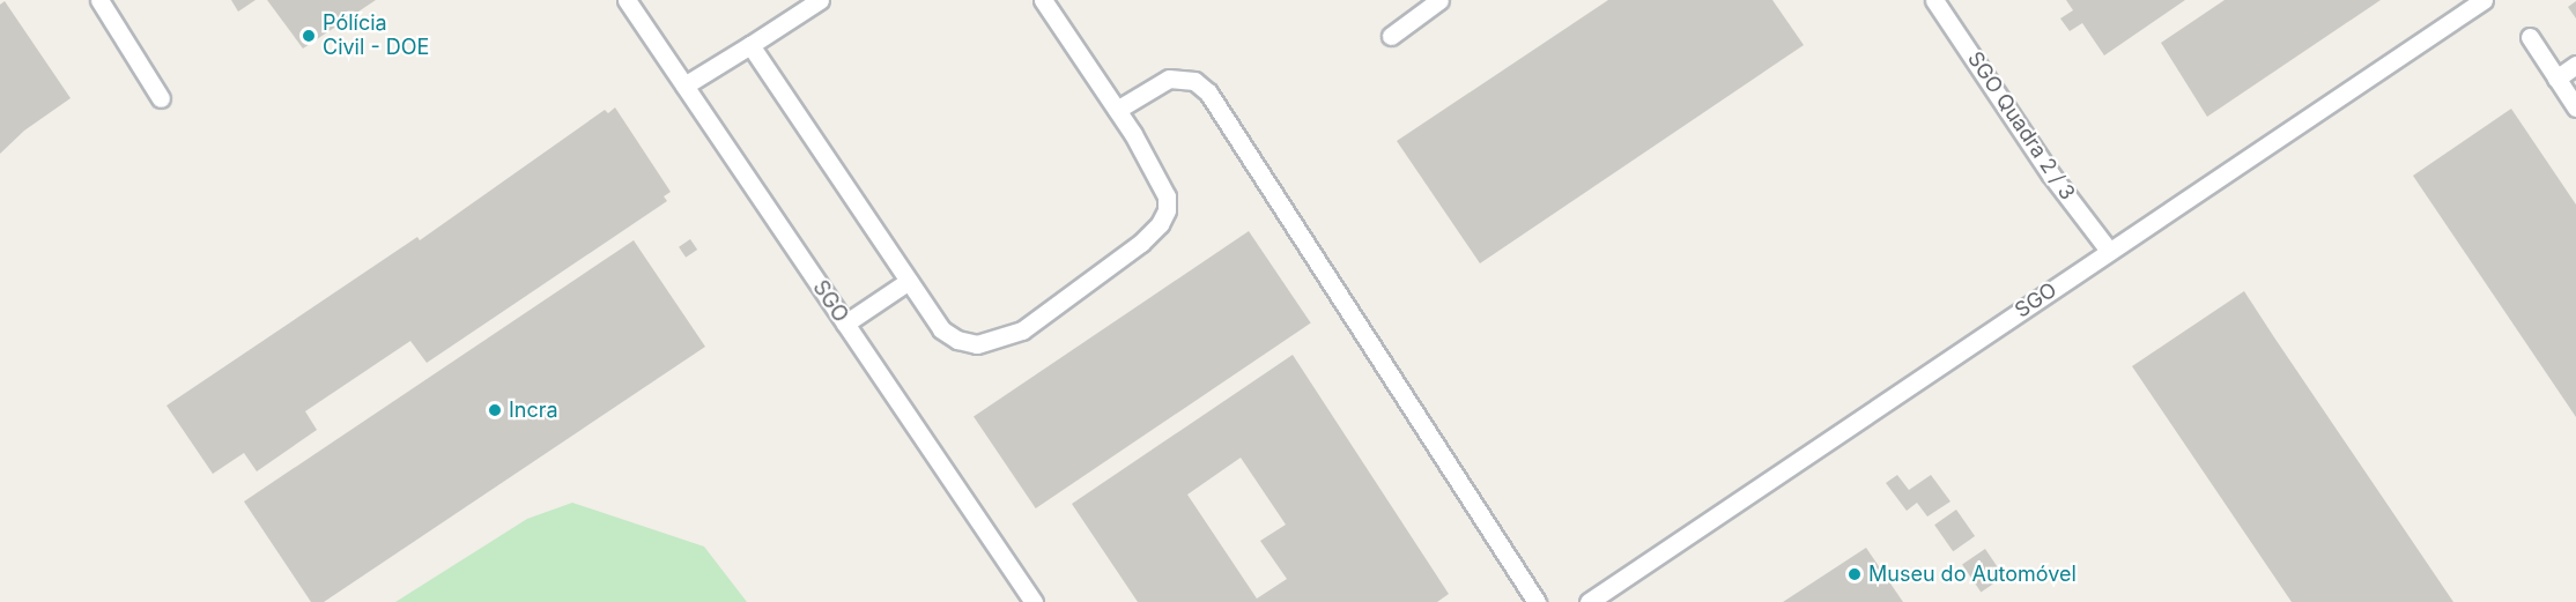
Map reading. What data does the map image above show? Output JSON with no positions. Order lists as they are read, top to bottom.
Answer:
{
  "streets": {
    "lane": ["SGO Quadra 2 / 3", "SGO"]
  },
  "crossings": [
    ["SGO Quadra 2 / 3", "SGO"]
  ],
  "places": ["Pólícia Civil - DOE", "Incra", "Museu do Automóvel"]
}
